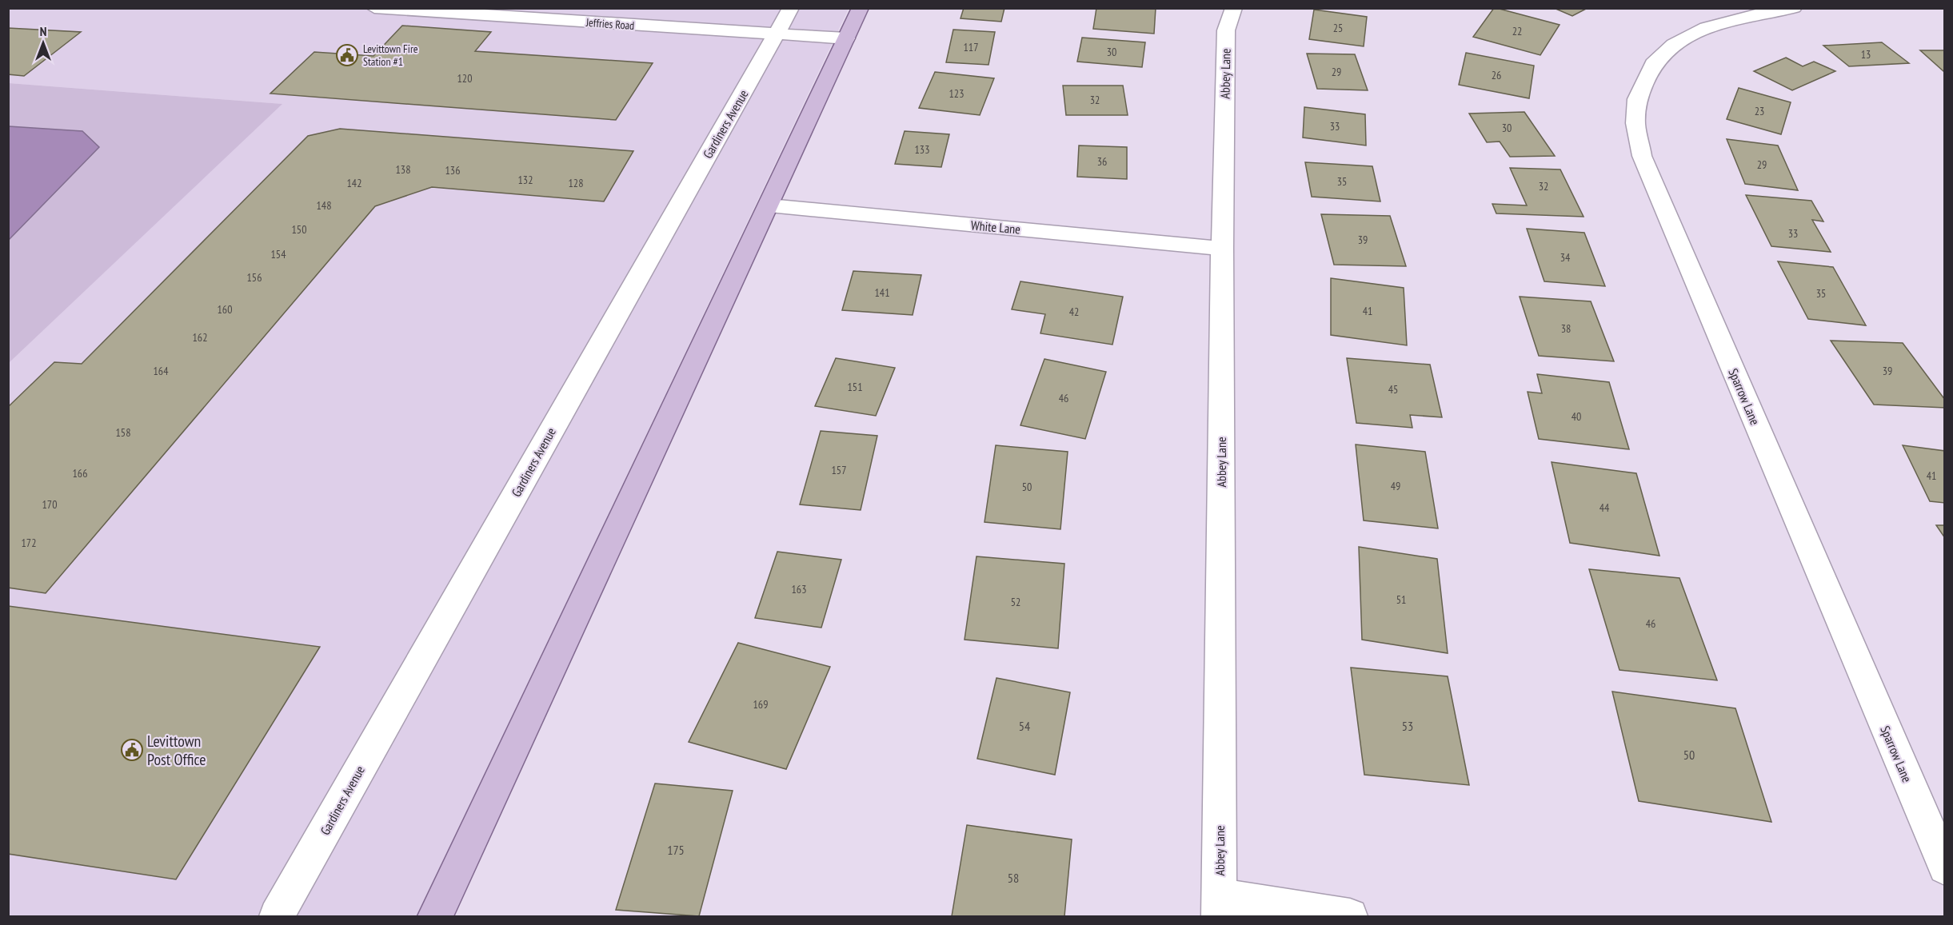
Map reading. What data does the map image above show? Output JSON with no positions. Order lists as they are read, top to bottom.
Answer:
{
  "streets": {
    "street": [
      "Jeffries Road",
      "Abbey Lane",
      "Gardiners Avenue",
      "White Lane",
      "Sparrow Lane"
    ]
  },
  "crossings": [
    ["Jeffries Road", "Gardiners Avenue"],
    ["Abbey Lane", "White Lane"]
  ],
  "places": {
    "public building": ["Levittown Fire Station #1", "Levittown Post Office"]
  },
  "house_numbers": [
    "25",
    "22",
    "117",
    "30",
    "13",
    "29",
    "26",
    "120",
    "123",
    "32",
    "23",
    "33",
    "30",
    "133",
    "36",
    "29",
    "138",
    "136",
    "132",
    "35",
    "142",
    "128",
    "32",
    "148",
    "150",
    "33",
    "39",
    "154",
    "34",
    "156",
    "141",
    "35",
    "160",
    "41",
    "42",
    "38",
    "162",
    "164",
    "39",
    "151",
    "45",
    "46",
    "40",
    "158",
    "157",
    "166",
    "41",
    "49",
    "50",
    "170",
    "44",
    "172",
    "163",
    "51",
    "52",
    "46",
    "169",
    "54",
    "53",
    "50",
    "175",
    "58"
  ],
  "north": "top"
}
